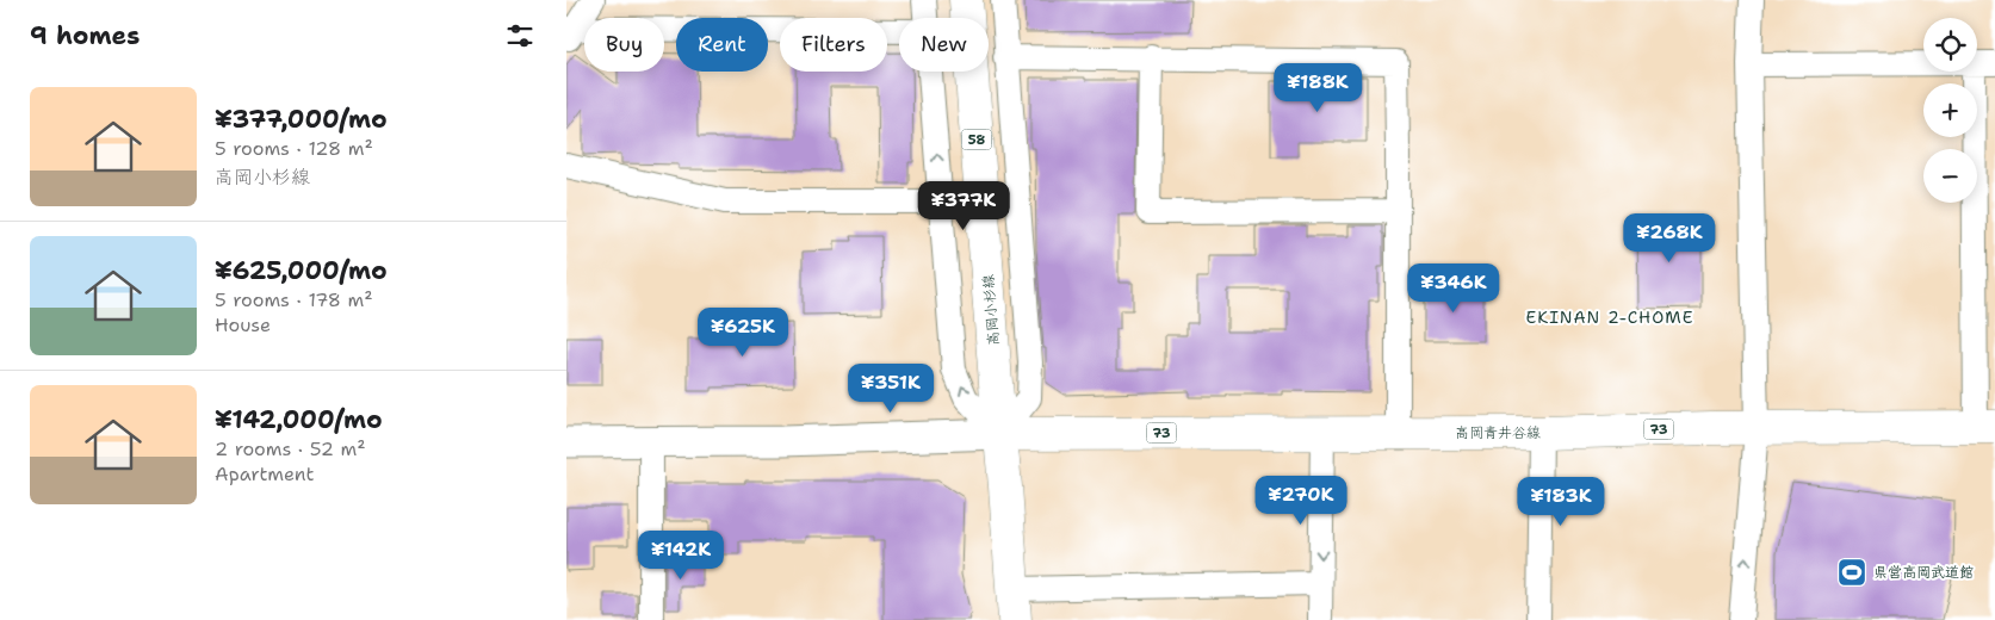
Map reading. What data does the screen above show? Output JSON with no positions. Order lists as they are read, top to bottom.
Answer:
{
  "streets": {
    "main road": [
      "58",
      "高岡小杉線",
      "73",
      "高岡青井谷線"
    ]
  },
  "crossings": [
    ["高岡小杉線", "高岡青井谷線"]
  ],
  "districts": ["EKINAN 2-CHOME"],
  "places": {
    "sports": ["県営高岡武道館"]
  },
  "page": {
    "heading": "9 homes",
    "map_buttons": ["+", "−"],
    "chip": [
      "Buy",
      "Rent",
      "Filters",
      "New"
    ],
    "price": [
      "¥188K",
      "¥377K",
      "¥268K",
      "¥346K",
      "¥625K",
      "¥351K",
      "¥270K",
      "¥183K",
      "¥142K"
    ],
    "list": [
      {
        "name": "¥377,000/mo",
        "note": "5 rooms · 128 m² · 高岡小杉線"
      },
      {
        "name": "¥625,000/mo",
        "note": "5 rooms · 178 m² · House"
      },
      {
        "name": "¥142,000/mo",
        "note": "2 rooms · 52 m² · Apartment"
      }
    ]
  }
}
